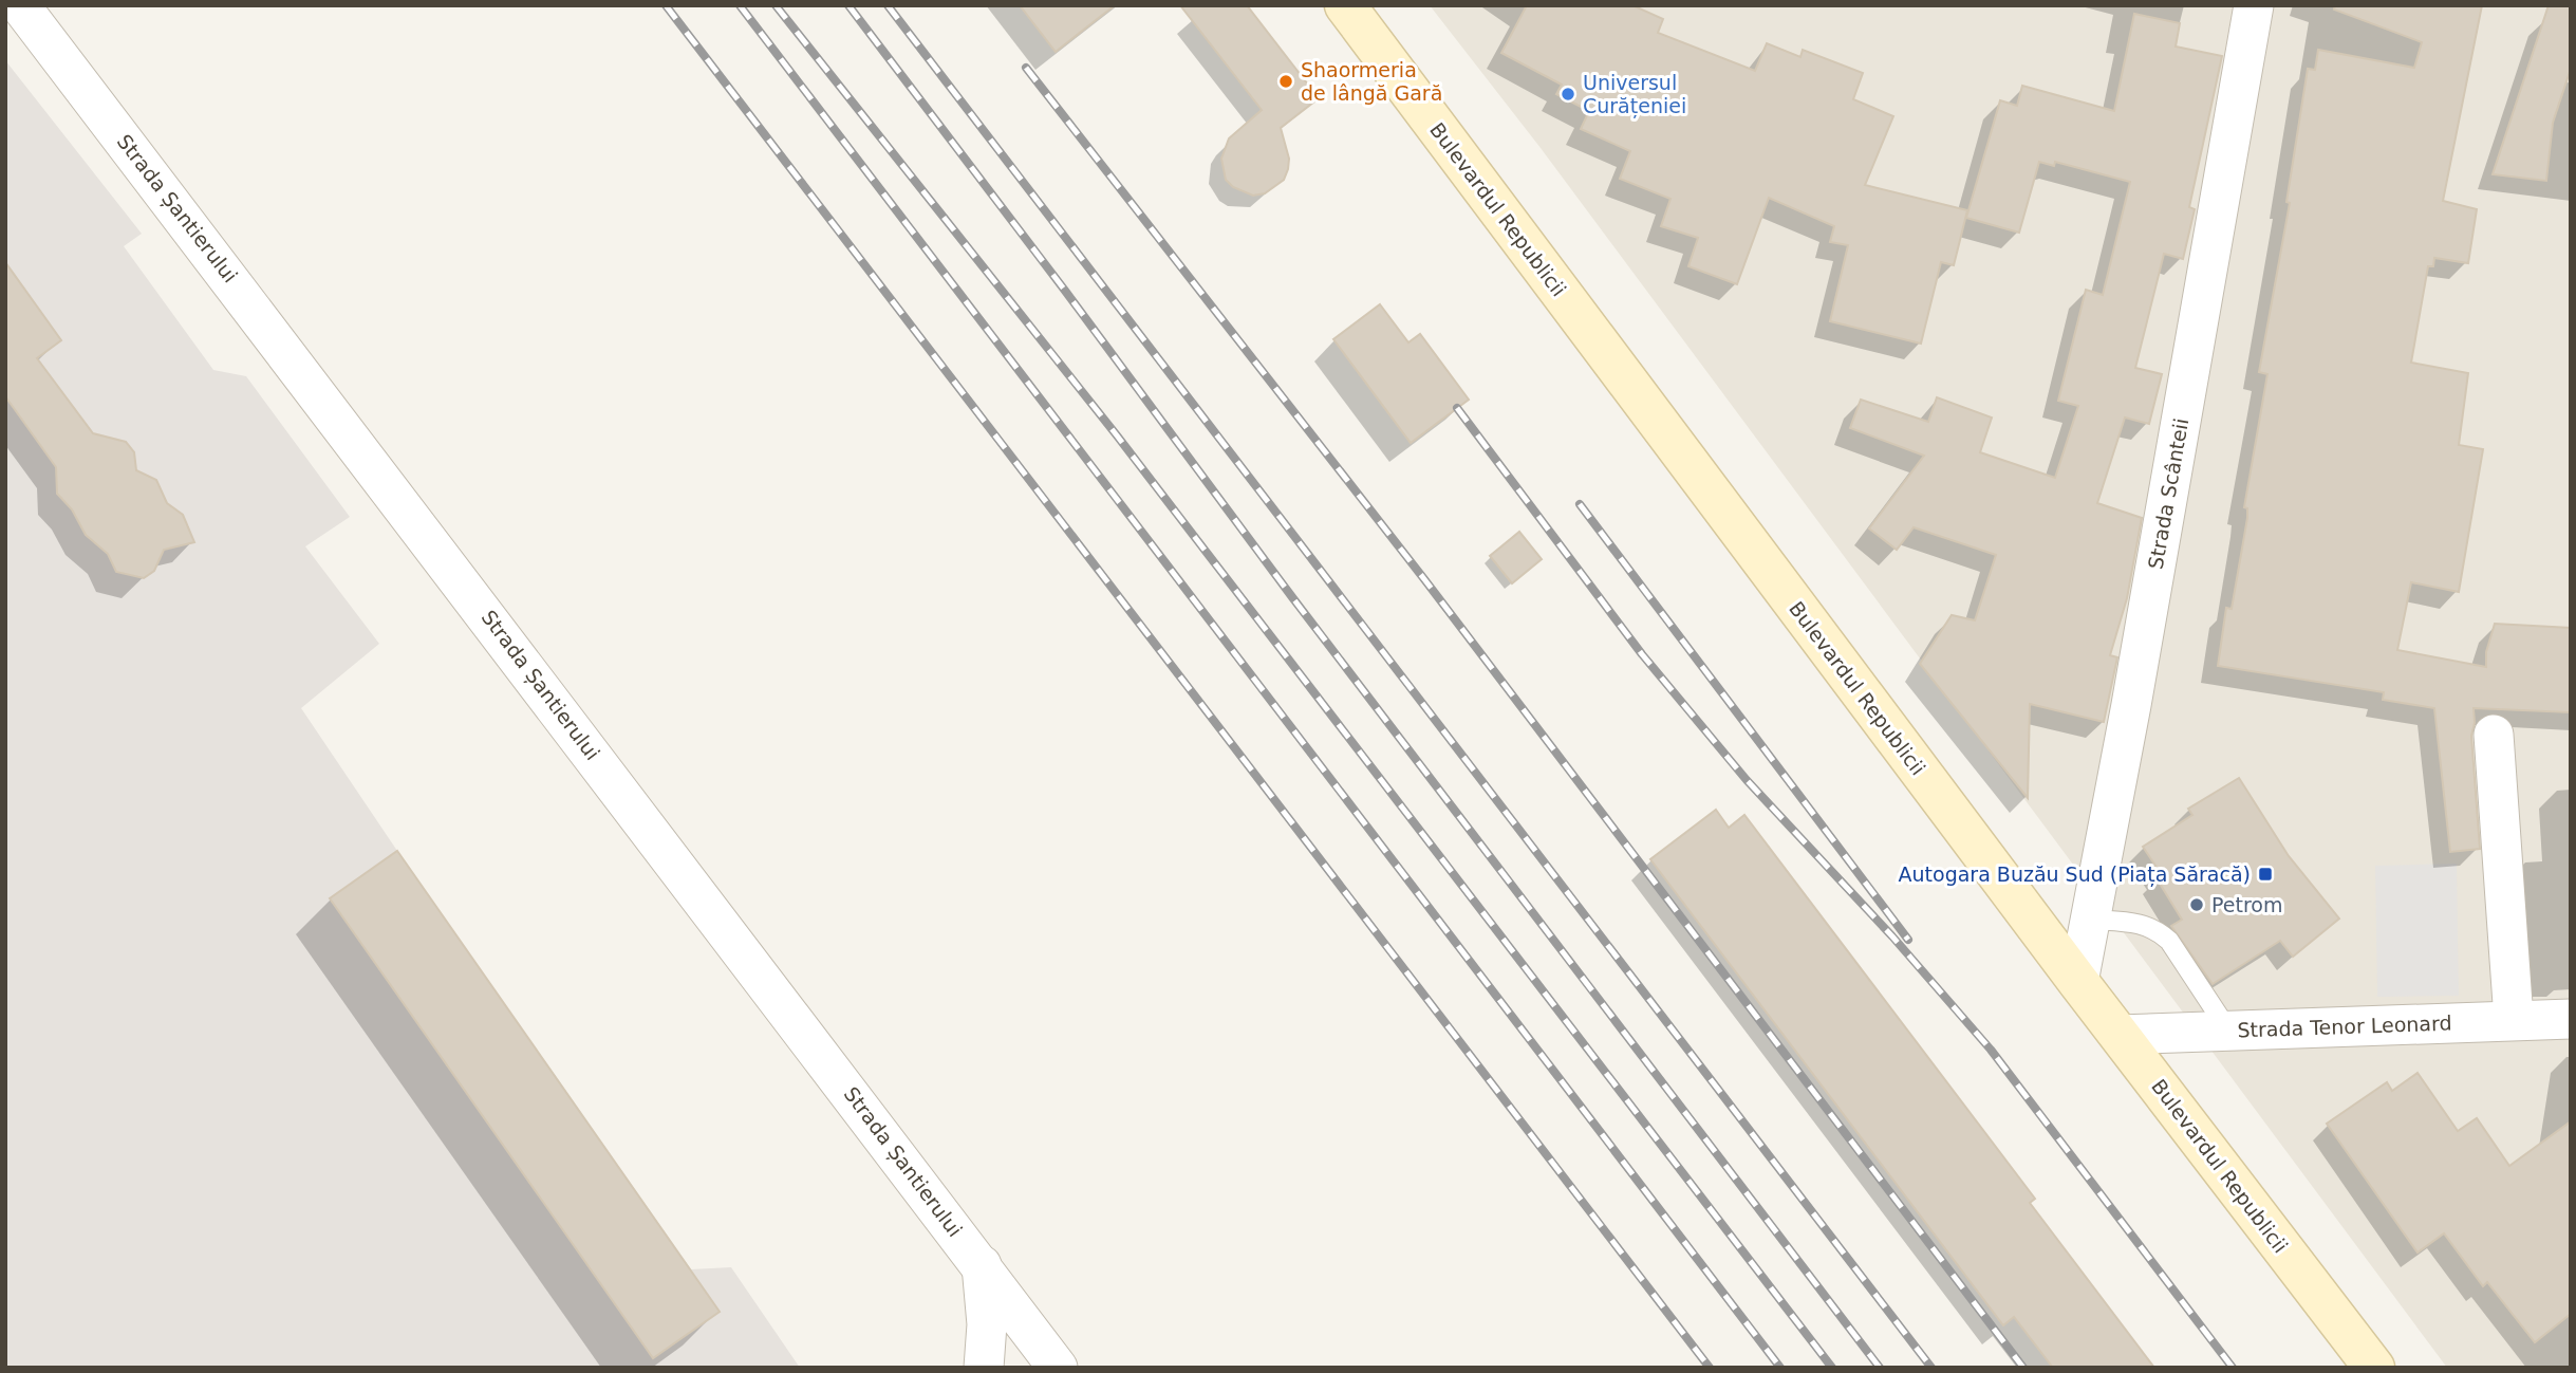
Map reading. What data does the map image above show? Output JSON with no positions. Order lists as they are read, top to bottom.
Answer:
{
  "streets": {
    "main road": ["Bulevardul Republicii"],
    "street": ["Strada Șantierului", "Strada Scânteii", "Strada Tenor Leonard"]
  },
  "crossings": [
    ["Bulevardul Republicii", "Strada Scânteii"],
    ["Bulevardul Republicii", "Strada Tenor Leonard"]
  ],
  "places": {
    "other": ["Shaormeria de lângă Gară", "Universul Curățeniei", "Petrom"],
    "transit": ["Autogara Buzău Sud (Piața Săracă)"]
  }
}
